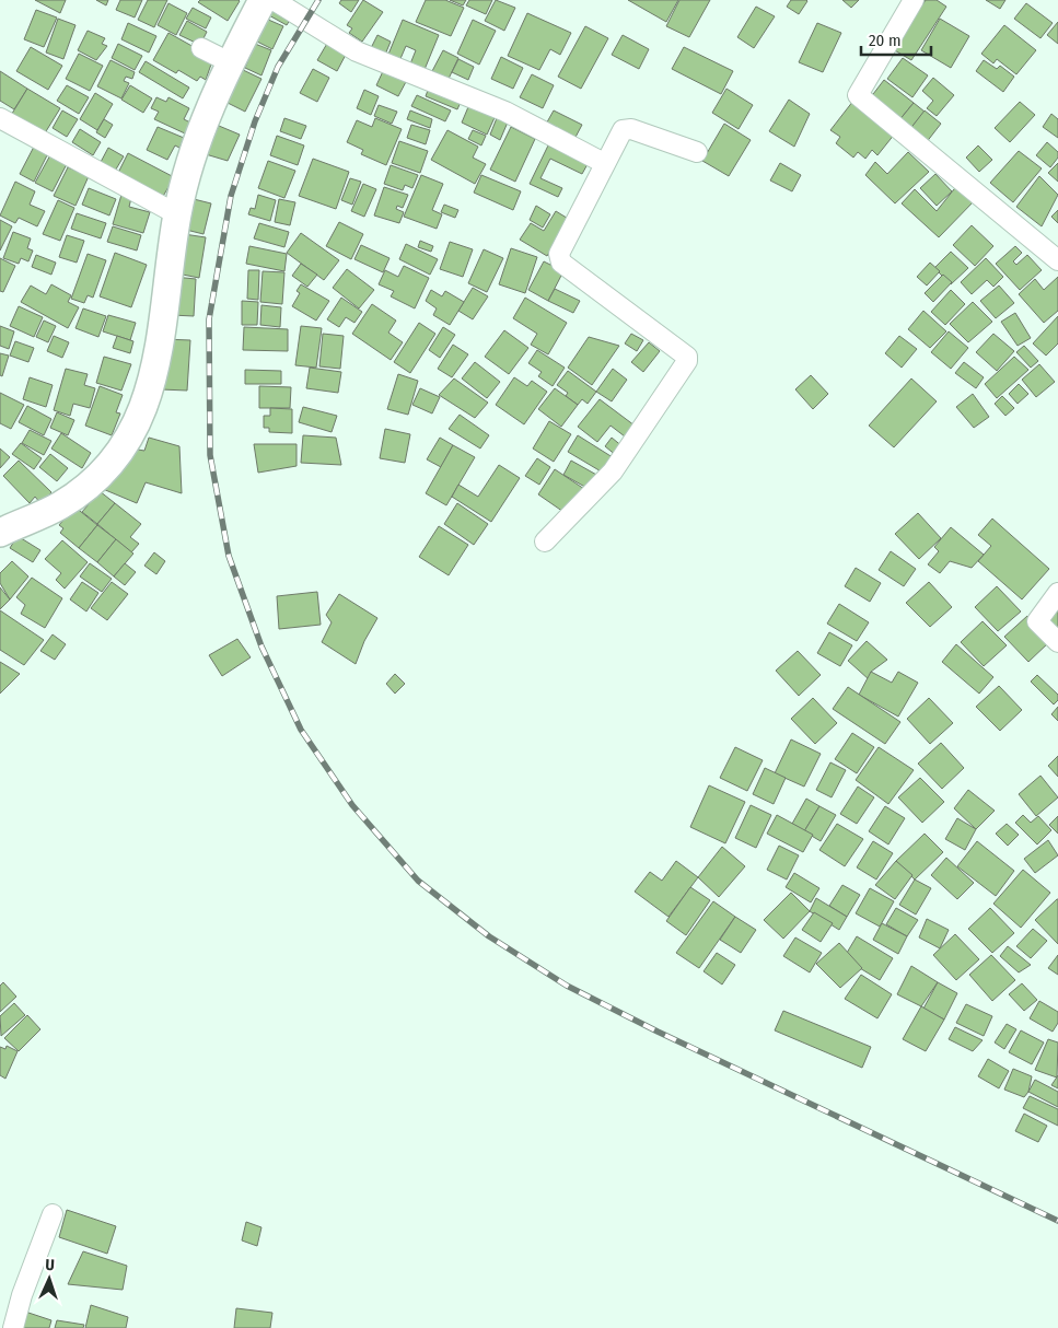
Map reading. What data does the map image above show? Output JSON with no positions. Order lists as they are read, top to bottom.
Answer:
{
  "scale_bar": "20 m",
  "north": "top"
}
